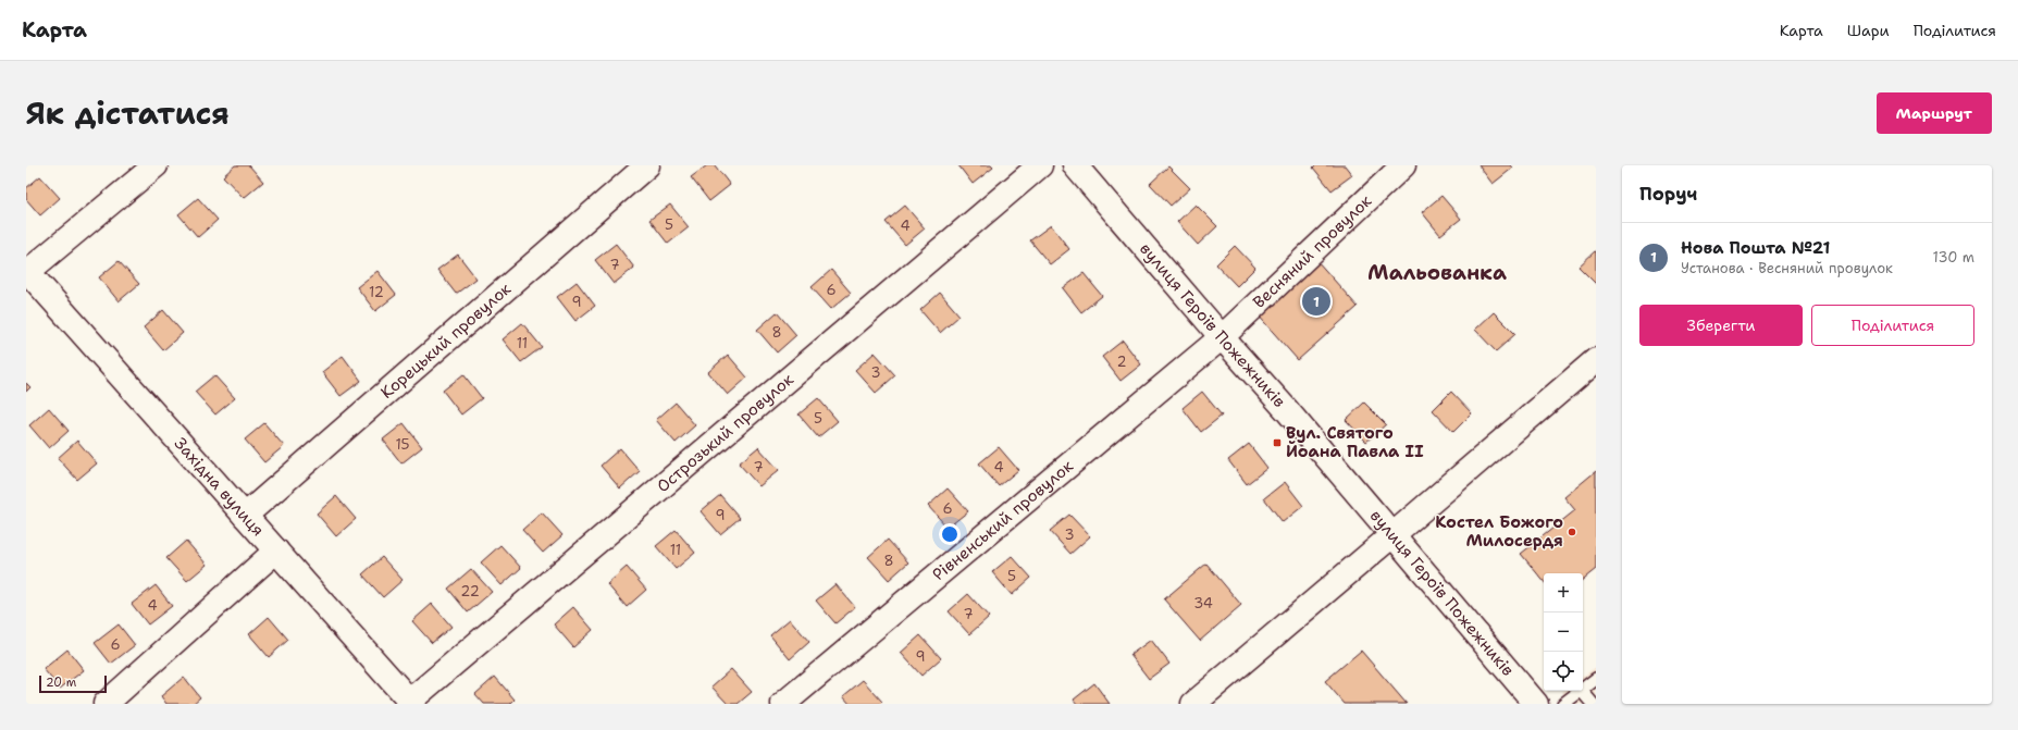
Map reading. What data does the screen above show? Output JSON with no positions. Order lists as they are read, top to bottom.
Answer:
{
  "streets": {
    "street": [
      "Весняний провулок",
      "вулиця Героїв Пожежників",
      "Корецький провулок",
      "Острозький провулок",
      "Західна вулиця",
      "Рівненський провулок"
    ]
  },
  "crossings": [
    ["Весняний провулок", "вулиця Героїв Пожежників"],
    ["Весняний провулок", "Рівненський провулок"],
    ["вулиця Героїв Пожежників", "Рівненський провулок"],
    ["Корецький провулок", "Західна вулиця"],
    ["Острозький провулок", "Західна вулиця"]
  ],
  "districts": ["Мальованка"],
  "places": {
    "transit": ["Вул. Святого Йоана Павла ІІ"],
    "other": ["Костел Божого Милосердя"]
  },
  "house_numbers": [
    "5",
    "4",
    "7",
    "6",
    "12",
    "9",
    "8",
    "11",
    "2",
    "3",
    "5",
    "15",
    "7",
    "4",
    "6",
    "9",
    "3",
    "11",
    "8",
    "5",
    "22",
    "34",
    "4",
    "7",
    "6",
    "9"
  ],
  "scale_bar": "20 m",
  "page": {
    "header": "Карта",
    "nav": ["Карта", "Шари", "Поділитися"],
    "title": "Як дістатися",
    "buttons": [
      "Маршрут",
      ["Зберегти", "Поділитися"]
    ],
    "heading": "Поруч",
    "list": [
      {
        "mark": "1",
        "name": "Нова Пошта №21",
        "note": "Установа · Весняний провулок",
        "value": "130 m"
      }
    ],
    "pins": "1",
    "map_buttons": ["+", "−"],
    "scale": "20 m"
  }
}
